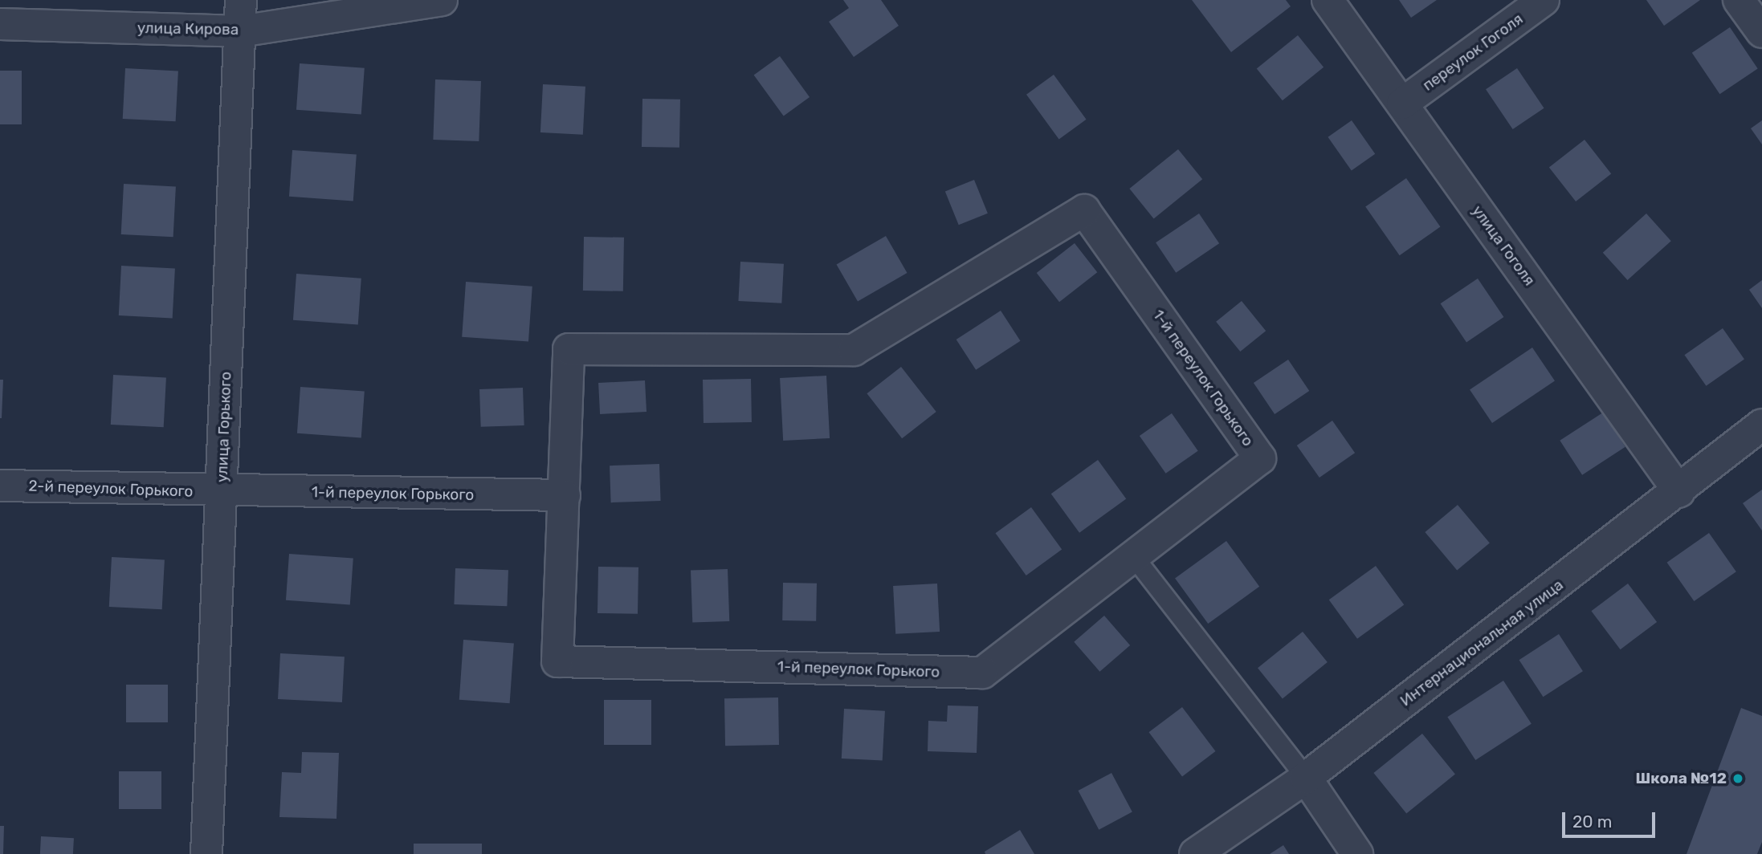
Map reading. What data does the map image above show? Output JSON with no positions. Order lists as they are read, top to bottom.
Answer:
{
  "streets": {
    "street": [
      "улица Кирова",
      "переулок Гоголя",
      "улица Гоголя",
      "1-й переулок Горького",
      "улица Горького",
      "2-й переулок Горького",
      "Интернациональная улица"
    ]
  },
  "crossings": [
    ["улица Кирова", "улица Горького"],
    ["переулок Гоголя", "улица Гоголя"],
    ["улица Гоголя", "Интернациональная улица"],
    ["1-й переулок Горького", "улица Горького"],
    ["1-й переулок Горького", "2-й переулок Горького"],
    ["улица Горького", "2-й переулок Горького"]
  ],
  "places": ["Школа №12"],
  "scale_bar": "20 m"
}
